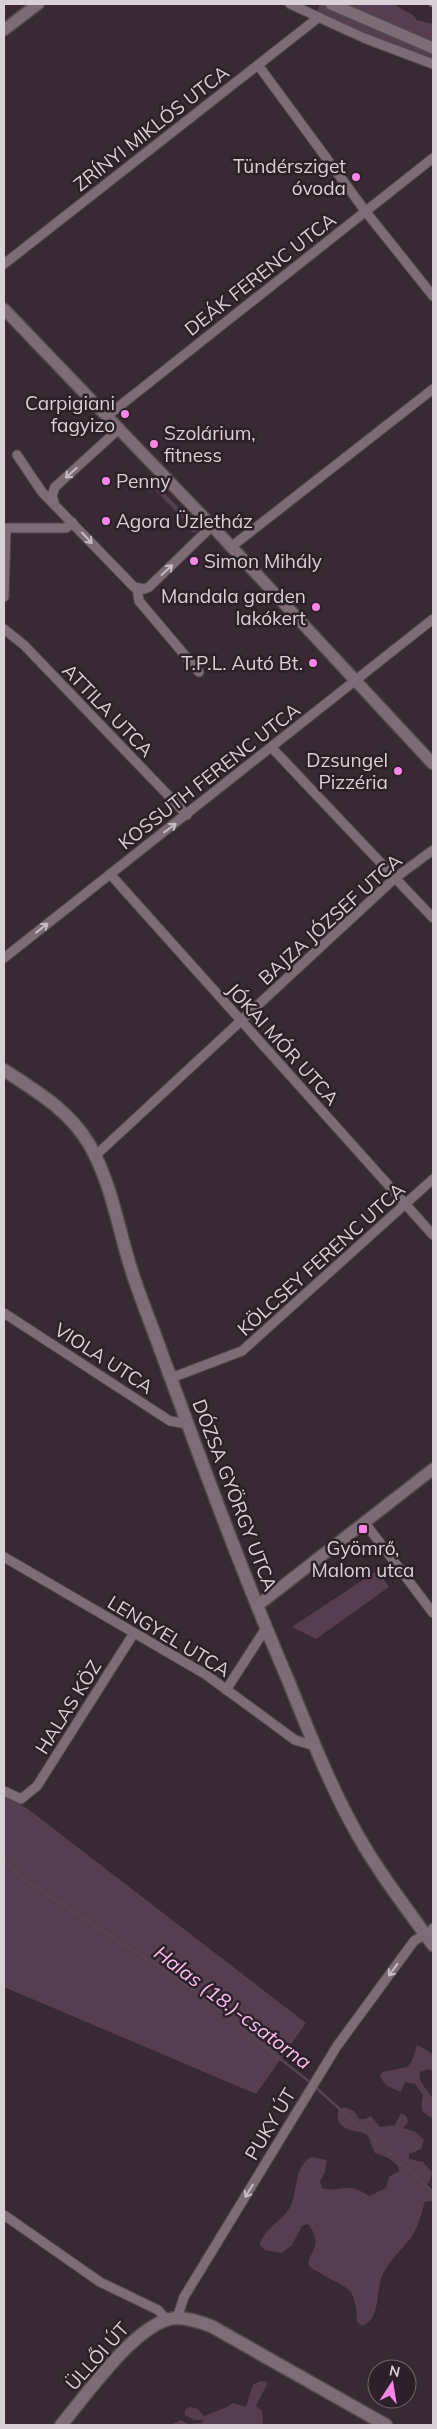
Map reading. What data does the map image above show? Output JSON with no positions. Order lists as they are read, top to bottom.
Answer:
{
  "streets": {
    "main road": ["DÓZSA GYÖRGY UTCA", "ÜLLŐI ÚT"],
    "street": [
      "ZRÍNYI MIKLÓS UTCA",
      "DEÁK FERENC UTCA",
      "ATTILA UTCA",
      "KOSSUTH FERENC UTCA",
      "BAJZA JÓZSEF UTCA",
      "JÓKAI MÓR UTCA",
      "KÖLCSEY FERENC UTCA",
      "VIOLA UTCA",
      "LENGYEL UTCA",
      "HALAS KÖZ",
      "PUKY ÚT"
    ]
  },
  "crossings": [
    ["ATTILA UTCA", "KOSSUTH FERENC UTCA"],
    ["KOSSUTH FERENC UTCA", "JÓKAI MÓR UTCA"],
    ["BAJZA JÓZSEF UTCA", "JÓKAI MÓR UTCA"],
    ["BAJZA JÓZSEF UTCA", "DÓZSA GYÖRGY UTCA"],
    ["JÓKAI MÓR UTCA", "KÖLCSEY FERENC UTCA"],
    ["KÖLCSEY FERENC UTCA", "DÓZSA GYÖRGY UTCA"],
    ["VIOLA UTCA", "DÓZSA GYÖRGY UTCA"],
    ["DÓZSA GYÖRGY UTCA", "LENGYEL UTCA"],
    ["DÓZSA GYÖRGY UTCA", "PUKY ÚT"],
    ["LENGYEL UTCA", "HALAS KÖZ"],
    ["PUKY ÚT", "ÜLLŐI ÚT"]
  ],
  "one_way": ["KOSSUTH FERENC UTCA", "PUKY ÚT"],
  "water": ["Halas (18.)-csatorna"],
  "places": {
    "other": [
      "Tündérsziget óvoda",
      "Carpigiani fagyizo",
      "Szolárium, fitness",
      "Penny",
      "Agora Üzletház",
      "Simon Mihály",
      "Mandala garden lakókert",
      "T.P.L. Autó Bt.",
      "Dzsungel Pizzéria"
    ],
    "transit": ["Gyömrő, Malom utca"]
  },
  "north": "top"
}
